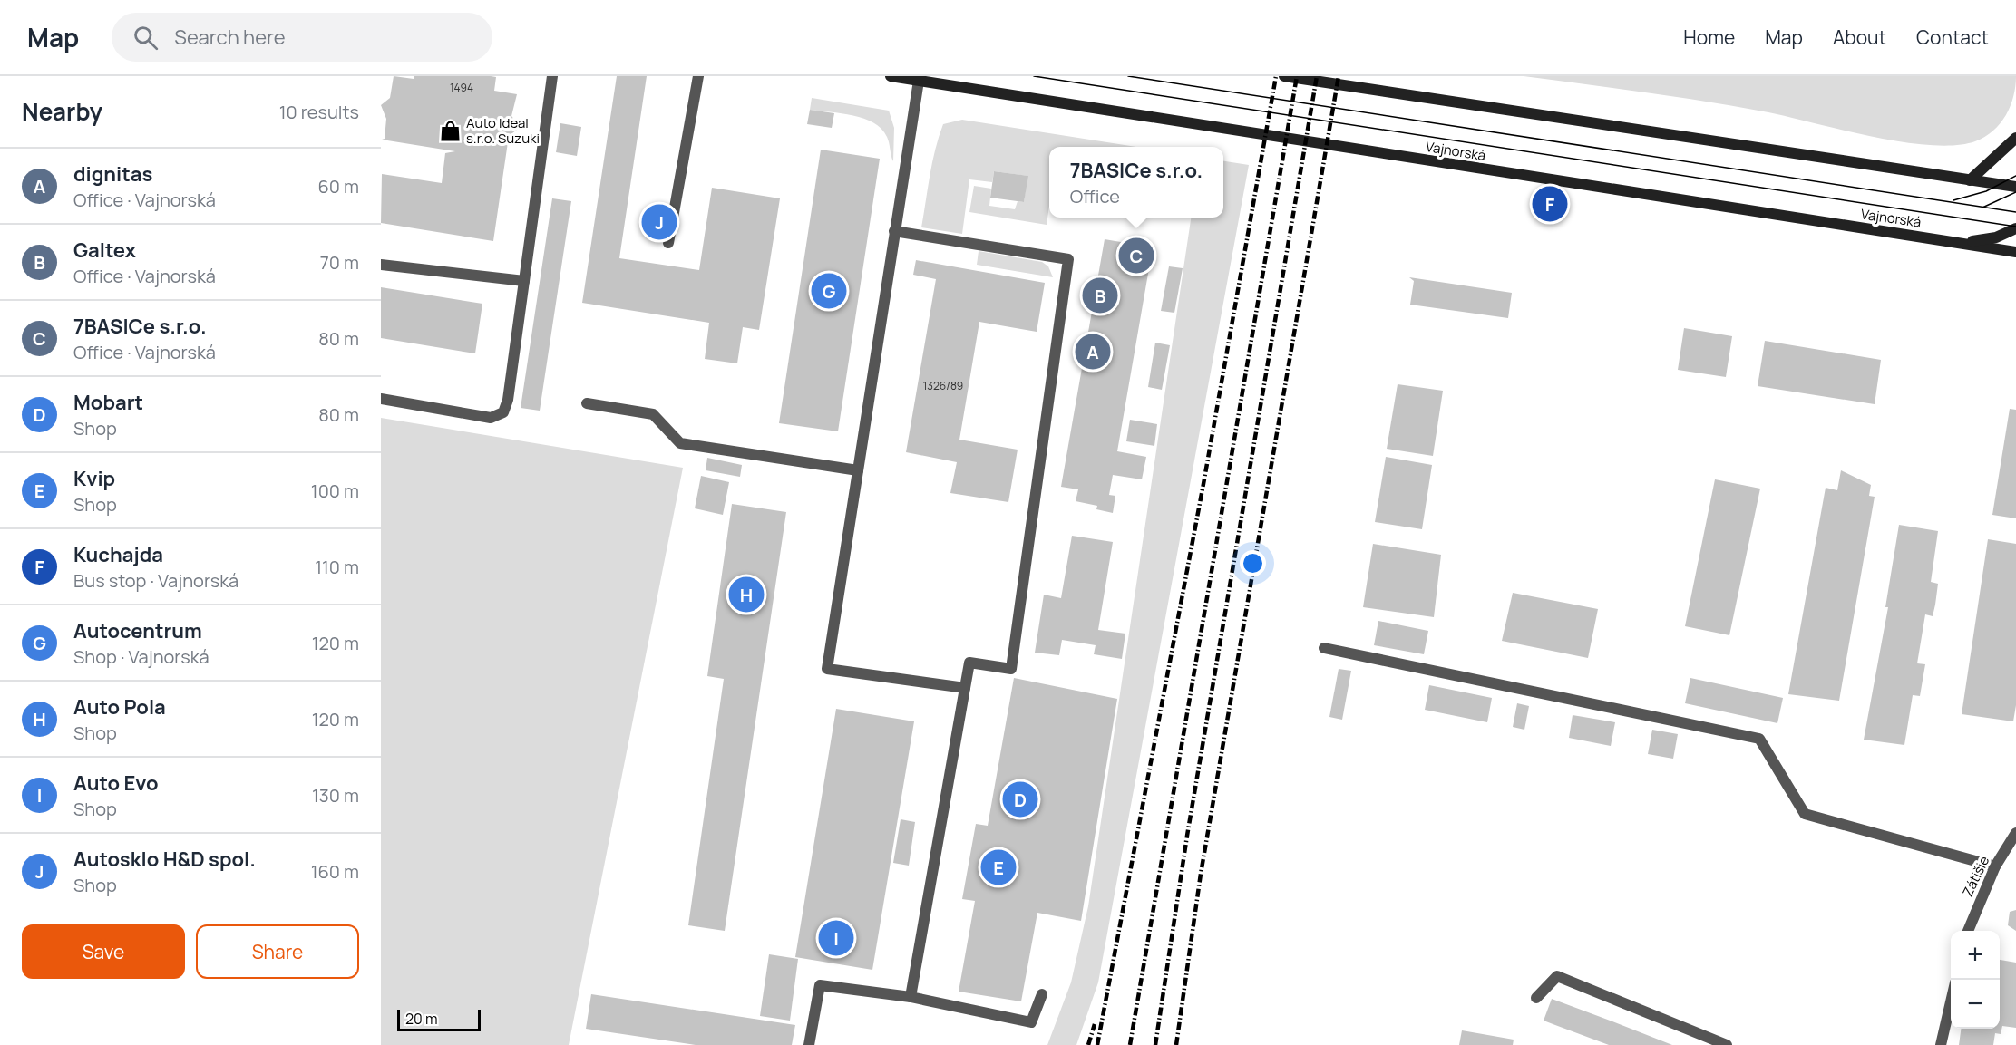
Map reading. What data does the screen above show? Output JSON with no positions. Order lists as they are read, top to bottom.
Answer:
{
  "streets": {
    "main road": ["Vajnorská"],
    "street": ["Zátišie"]
  },
  "places": {
    "shop": ["Auto Ideal s.r.o. Suzuki"]
  },
  "house_numbers": ["1494", "1326/89"],
  "scale_bar": "20 m",
  "page": {
    "header": "Map",
    "search": "Search here",
    "nav": [
      "Home",
      "Map",
      "About",
      "Contact"
    ],
    "heading": ["Nearby", "10 results"],
    "list": [
      {
        "mark": "A",
        "name": "dignitas",
        "note": "Office · Vajnorská",
        "value": "60 m"
      },
      {
        "mark": "B",
        "name": "Galtex",
        "note": "Office · Vajnorská",
        "value": "70 m"
      },
      {
        "mark": "C",
        "name": "7BASICe s.r.o.",
        "note": "Office · Vajnorská",
        "value": "80 m"
      },
      {
        "mark": "D",
        "name": "Mobart",
        "note": "Shop",
        "value": "80 m"
      },
      {
        "mark": "E",
        "name": "Kvip",
        "note": "Shop",
        "value": "100 m"
      },
      {
        "mark": "F",
        "name": "Kuchajda",
        "note": "Bus stop · Vajnorská",
        "value": "110 m"
      },
      {
        "mark": "G",
        "name": "Autocentrum",
        "note": "Shop · Vajnorská",
        "value": "120 m"
      },
      {
        "mark": "H",
        "name": "Auto Pola",
        "note": "Shop",
        "value": "120 m"
      },
      {
        "mark": "I",
        "name": "Auto Evo",
        "note": "Shop",
        "value": "130 m"
      },
      {
        "mark": "J",
        "name": "Autosklo H&D spol.",
        "note": "Shop",
        "value": "160 m"
      }
    ],
    "popup": ["7BASICe s.r.o.", "Office"],
    "pins": [
      "F",
      "J",
      "C",
      "G",
      "B",
      "A",
      "H",
      "D",
      "E",
      "I"
    ],
    "buttons": ["Save", "Share"],
    "map_buttons": ["+", "−"],
    "scale": "20 m"
  }
}
